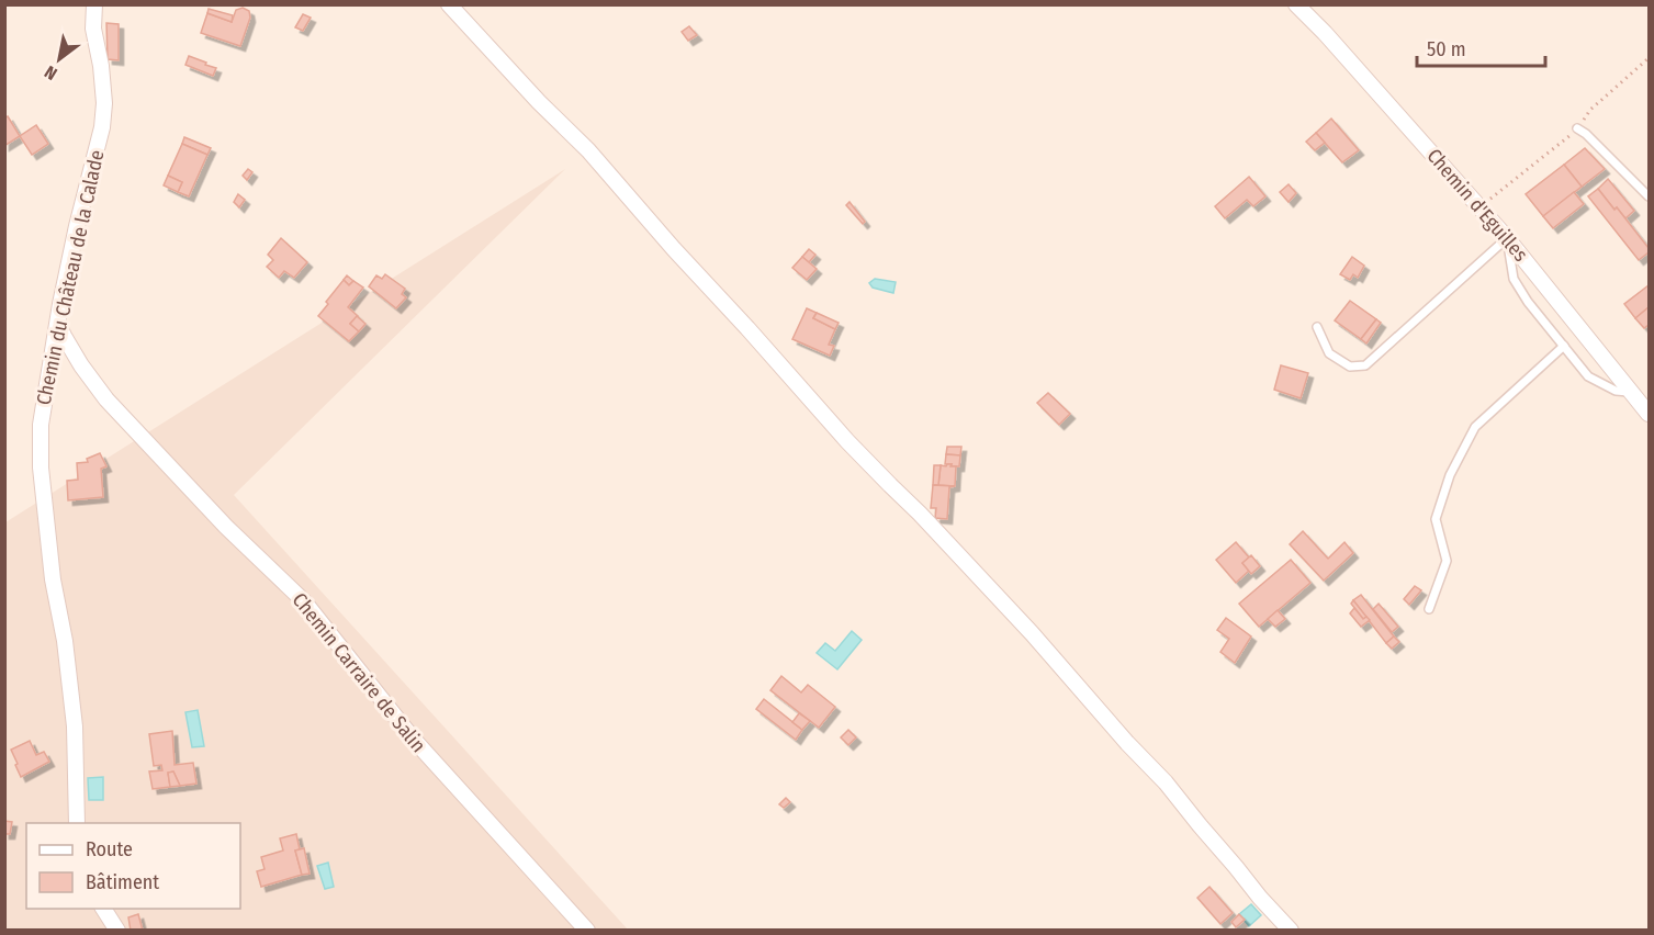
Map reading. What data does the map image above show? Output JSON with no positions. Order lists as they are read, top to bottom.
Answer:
{
  "streets": {
    "street": ["Chemin d'Eguilles", "Chemin du Château de la Calade", "Chemin Carraire de Salin"]
  },
  "crossings": [
    ["Chemin du Château de la Calade", "Chemin Carraire de Salin"]
  ],
  "legend": ["Route", "Bâtiment"],
  "scale_bar": "50 m",
  "north": "bottom left"
}
